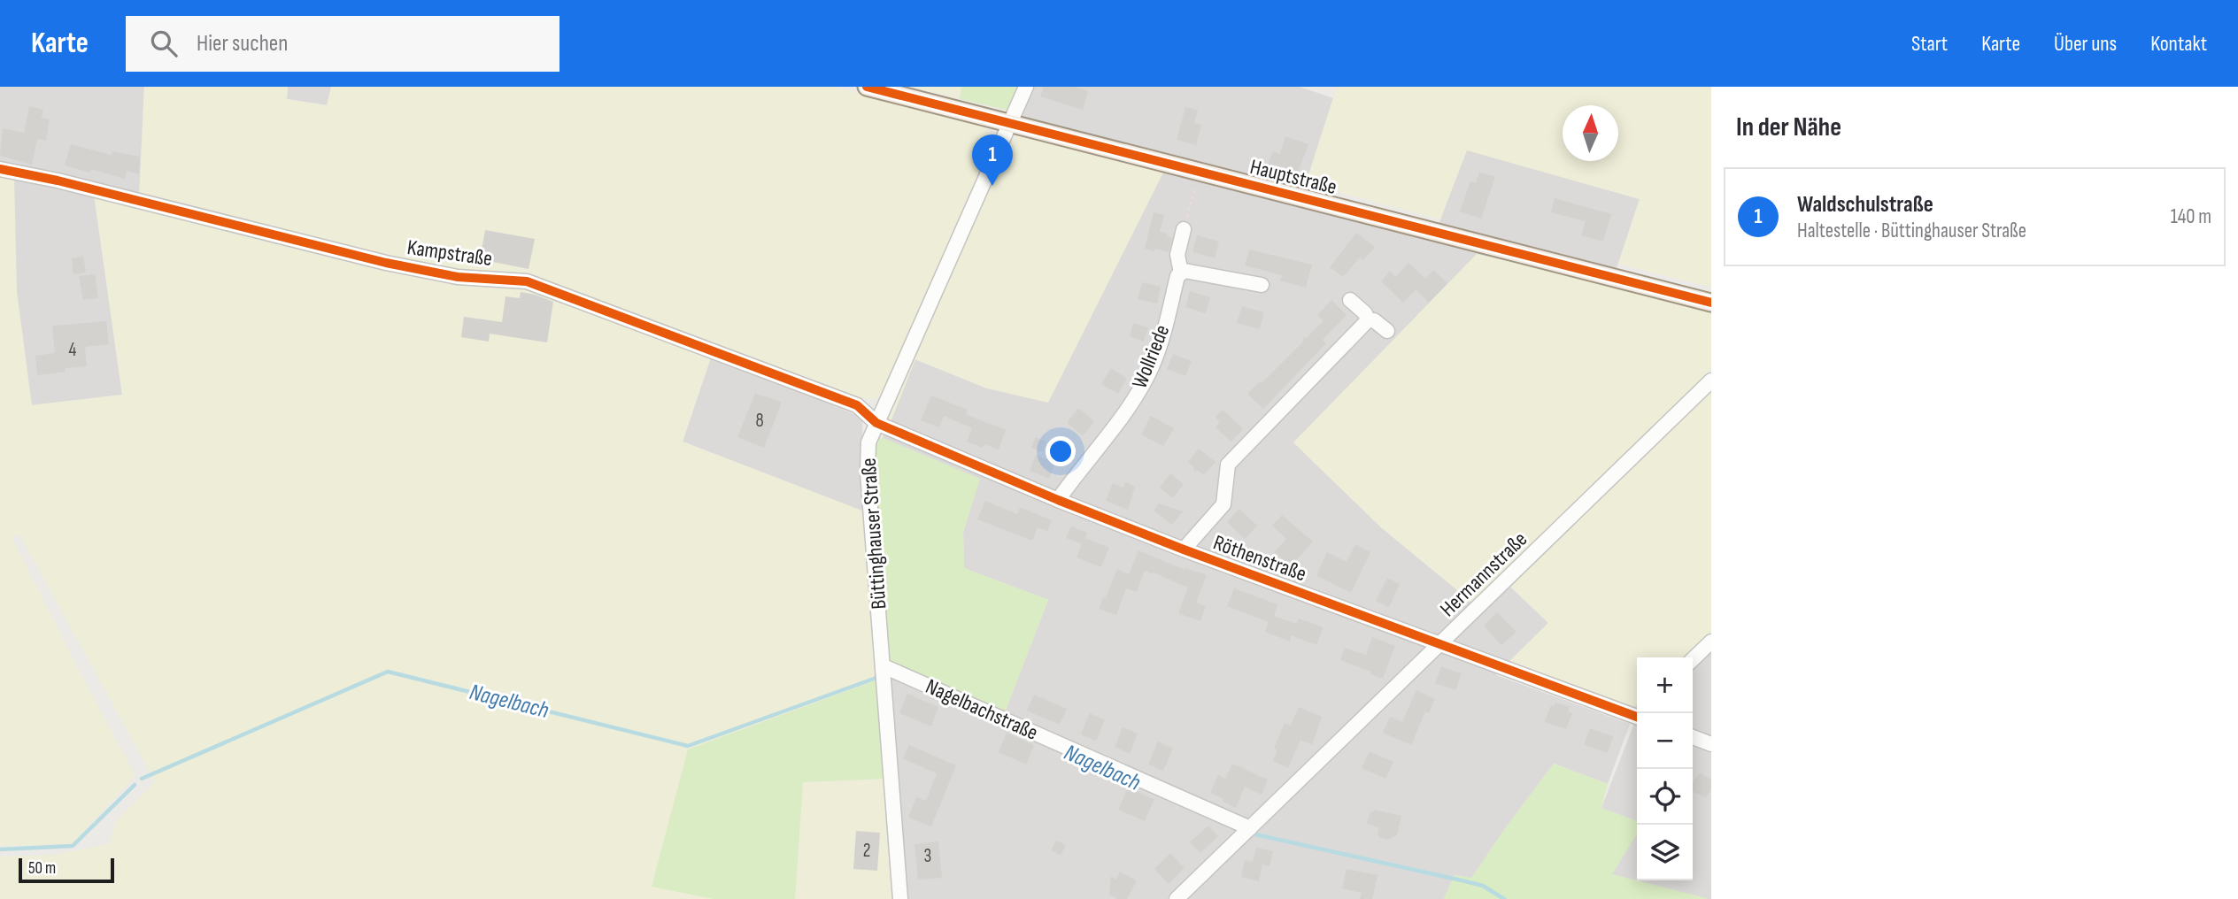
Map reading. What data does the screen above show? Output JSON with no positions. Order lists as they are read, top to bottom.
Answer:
{
  "streets": {
    "main road": ["Hauptstraße"],
    "street": [
      "Kampstraße",
      "Wollriede",
      "Büttinghauser Straße",
      "Röthenstraße",
      "Hermannstraße",
      "Nagelbachstraße"
    ]
  },
  "crossings": [
    ["Hauptstraße", "Büttinghauser Straße"],
    ["Kampstraße", "Büttinghauser Straße"],
    ["Kampstraße", "Röthenstraße"],
    ["Wollriede", "Röthenstraße"],
    ["Büttinghauser Straße", "Röthenstraße"],
    ["Büttinghauser Straße", "Nagelbachstraße"],
    ["Röthenstraße", "Hermannstraße"],
    ["Hermannstraße", "Nagelbachstraße"]
  ],
  "water": ["Nagelbach"],
  "house_numbers": [
    "4",
    "8",
    "2",
    "3"
  ],
  "scale_bar": "50 m",
  "north": "top",
  "page": {
    "header": "Karte",
    "search": "Hier suchen",
    "nav": [
      "Start",
      "Karte",
      "Über uns",
      "Kontakt"
    ],
    "heading": "In der Nähe",
    "pins": "1",
    "list": [
      {
        "mark": "1",
        "name": "Waldschulstraße",
        "note": "Haltestelle · Büttinghauser Straße",
        "value": "140 m"
      }
    ],
    "map_buttons": ["+", "−"],
    "scale": "50 m"
  }
}
